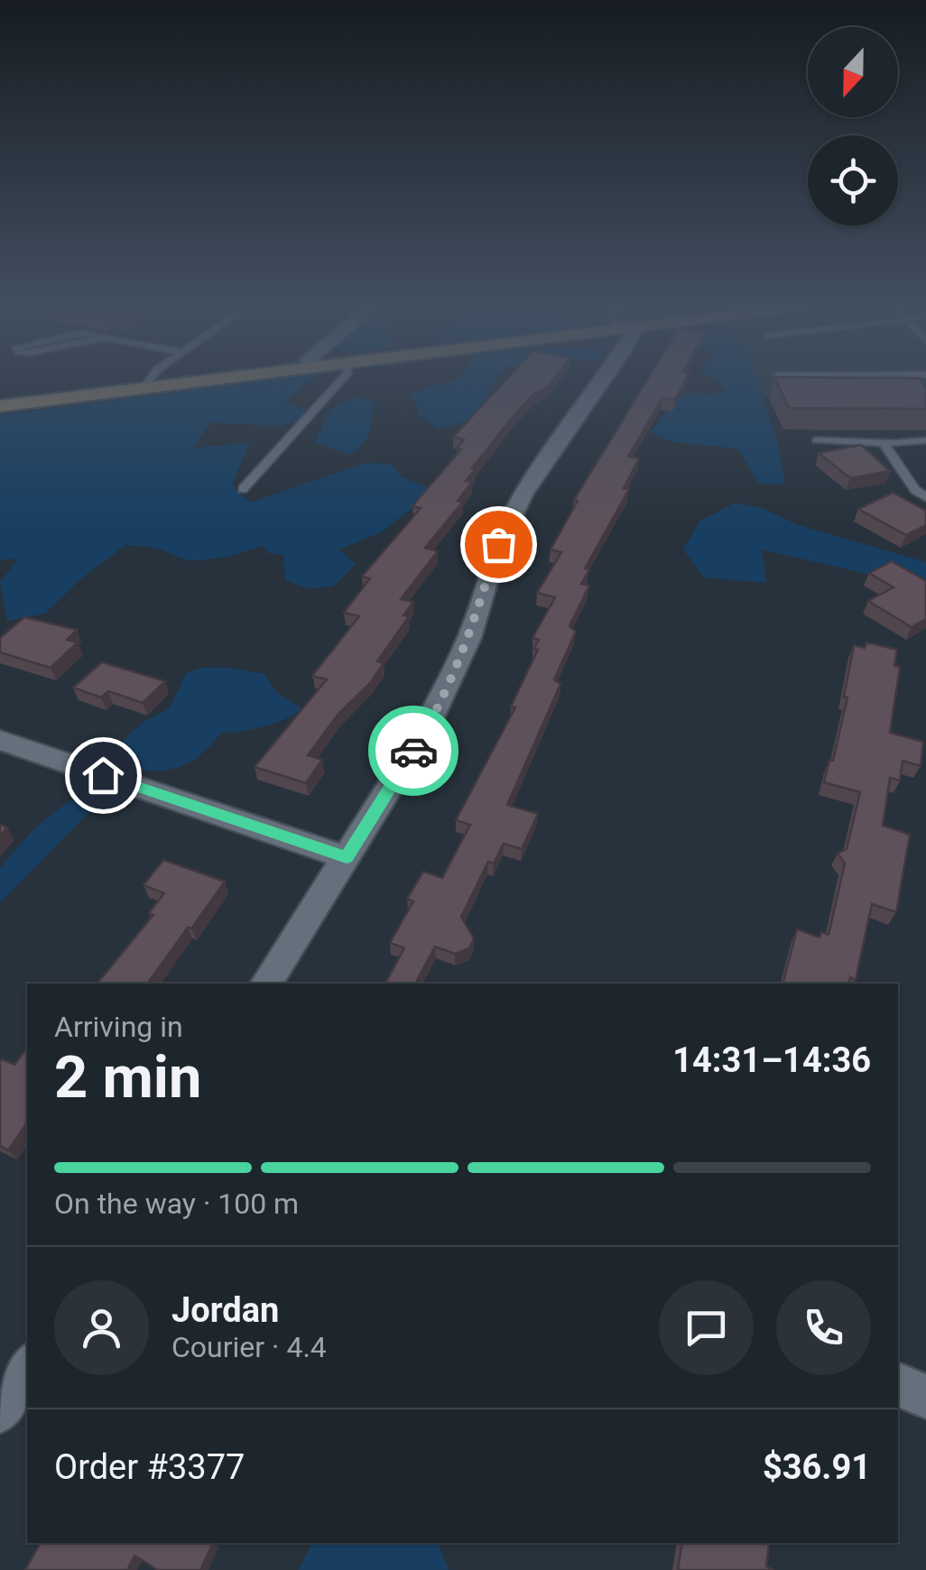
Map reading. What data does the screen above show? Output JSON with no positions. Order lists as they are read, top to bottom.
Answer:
{
  "north": "bottom",
  "page": {
    "heading": ["2 min", "Arriving in", "14:31–14:36"],
    "panel": [
      "Jordan",
      "Courier · 4.4",
      "Order #3377",
      "$36.91"
    ],
    "bar": "On the way · 100 m"
  }
}
